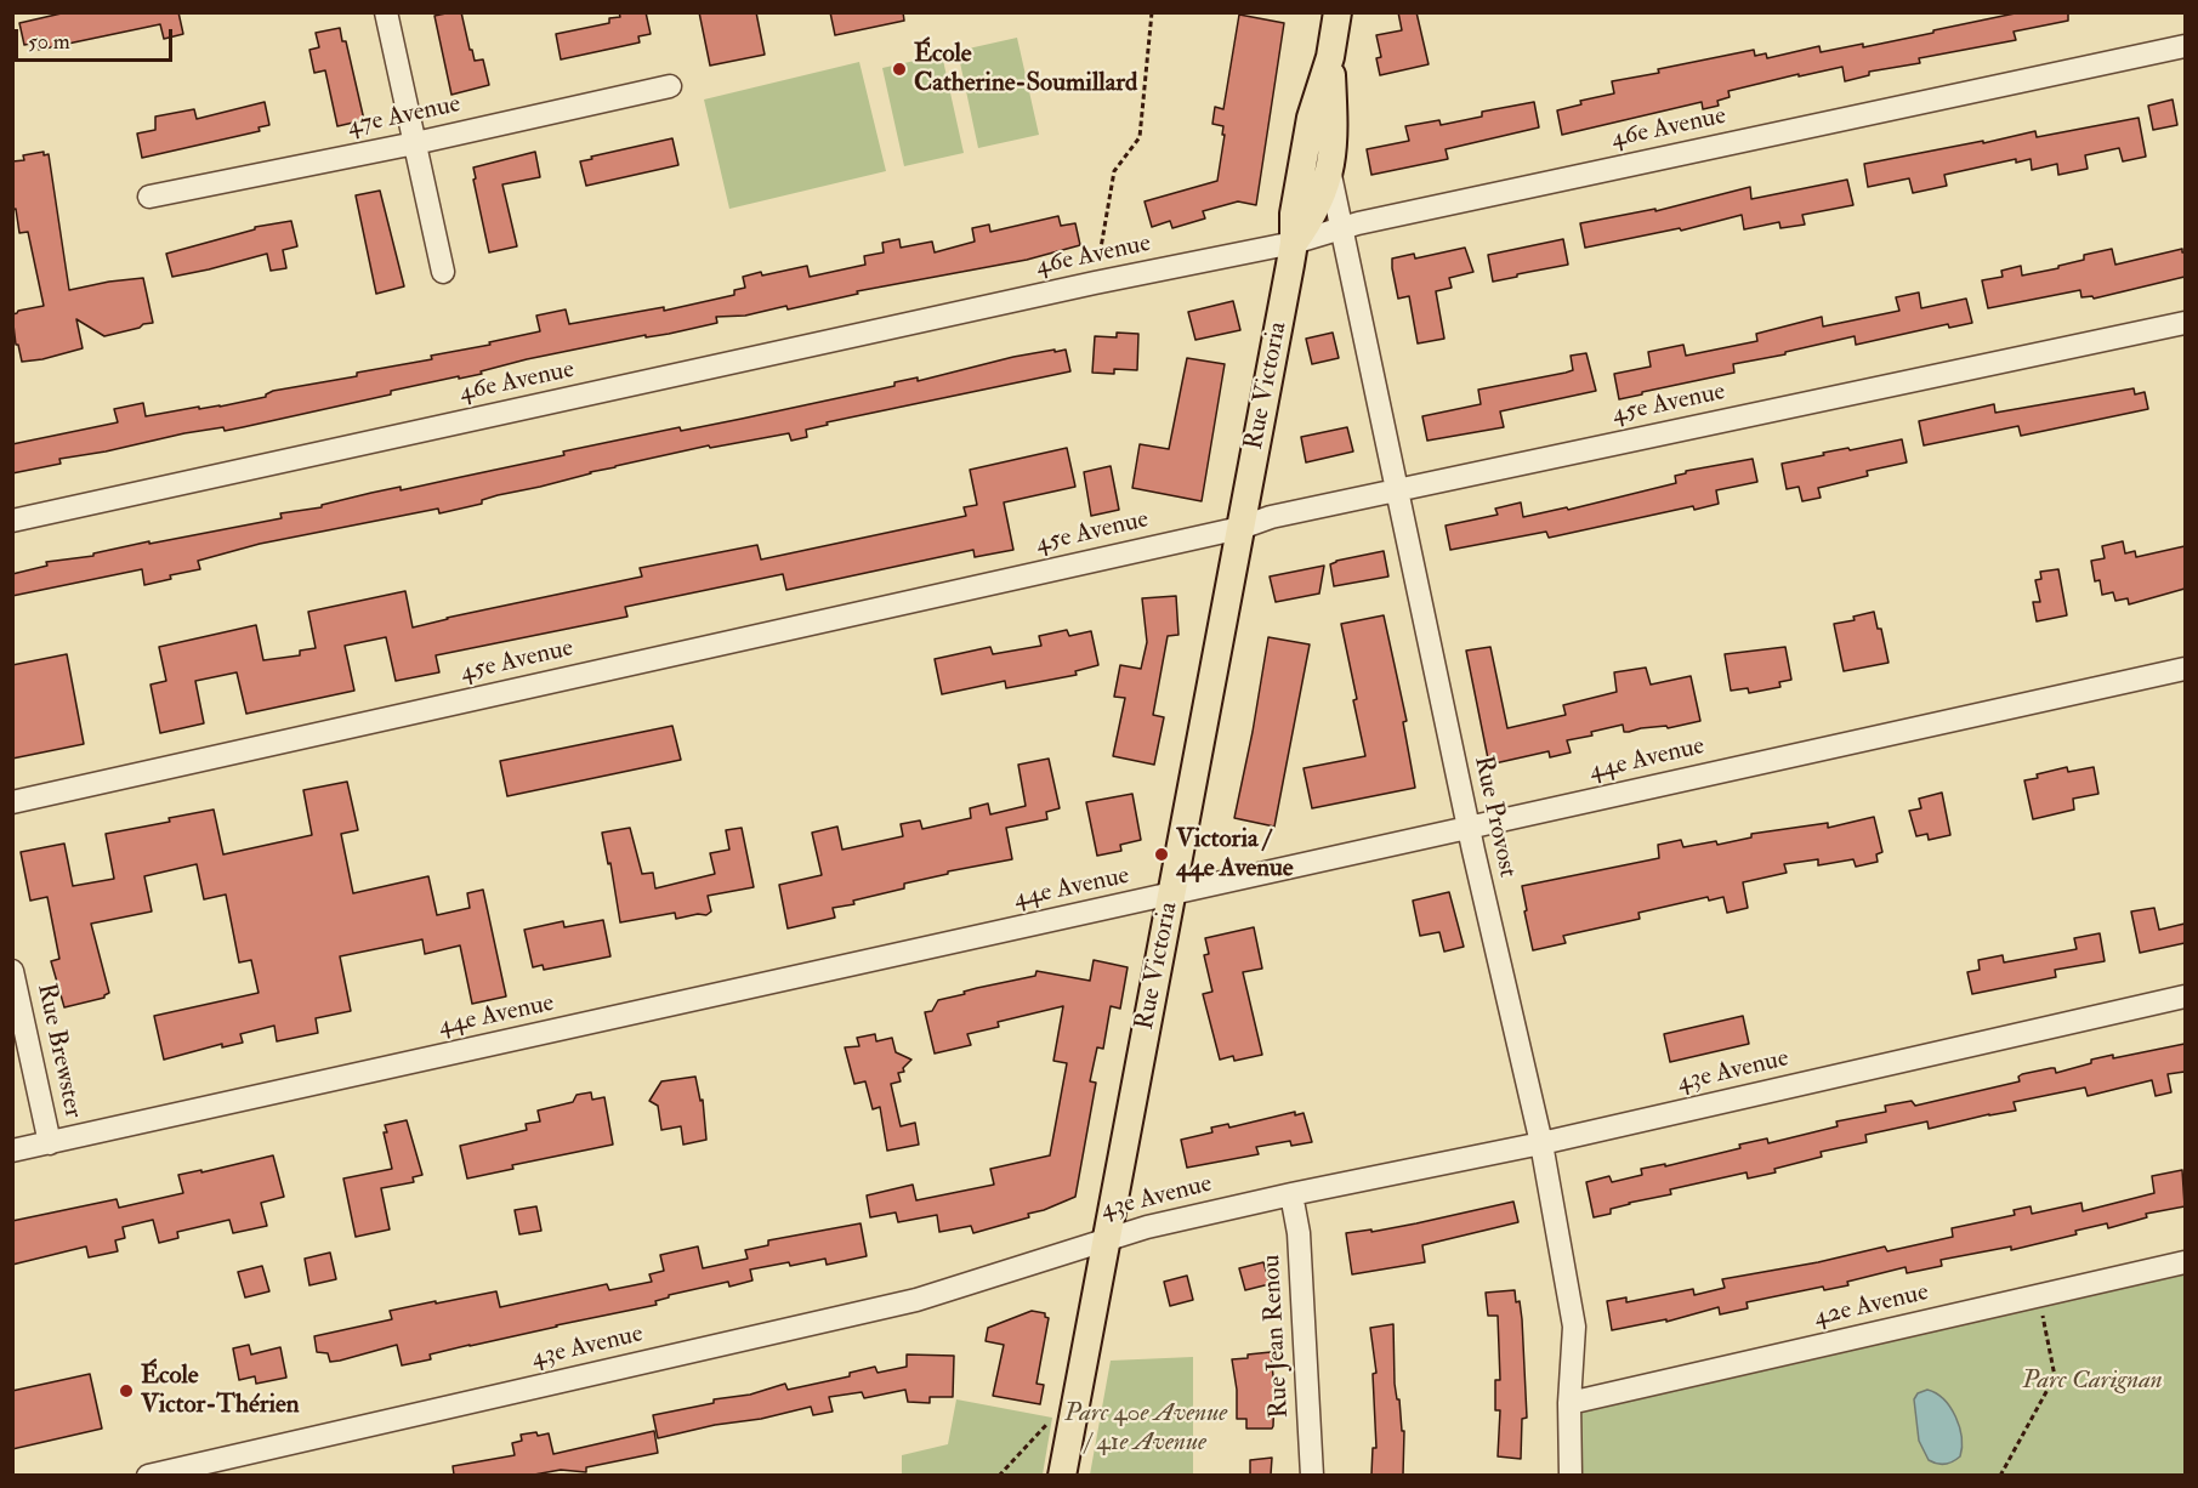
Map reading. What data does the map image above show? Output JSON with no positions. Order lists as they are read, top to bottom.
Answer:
{
  "streets": {
    "main road": ["Rue Victoria"],
    "street": [
      "47e Avenue",
      "46e Avenue",
      "45e Avenue",
      "44e Avenue",
      "Rue Provost",
      "Rue Brewster",
      "43e Avenue",
      "42e Avenue",
      "Rue Jean Renou"
    ]
  },
  "crossings": [
    ["46e Avenue", "Rue Victoria"],
    ["46e Avenue", "Rue Provost"],
    ["Rue Victoria", "45e Avenue"],
    ["Rue Victoria", "44e Avenue"],
    ["Rue Victoria", "Rue Provost"],
    ["Rue Victoria", "43e Avenue"],
    ["45e Avenue", "Rue Provost"],
    ["44e Avenue", "Rue Provost"],
    ["44e Avenue", "Rue Brewster"],
    ["Rue Provost", "43e Avenue"],
    ["Rue Provost", "42e Avenue"],
    ["43e Avenue", "Rue Jean Renou"]
  ],
  "parks": ["Parc Carignan", "Parc 40e Avenue / 41e Avenue"],
  "places": ["École Catherine-Soumillard", "Victoria / 44e Avenue", "École Victor-Thérien"],
  "scale_bar": "50 m"
}
